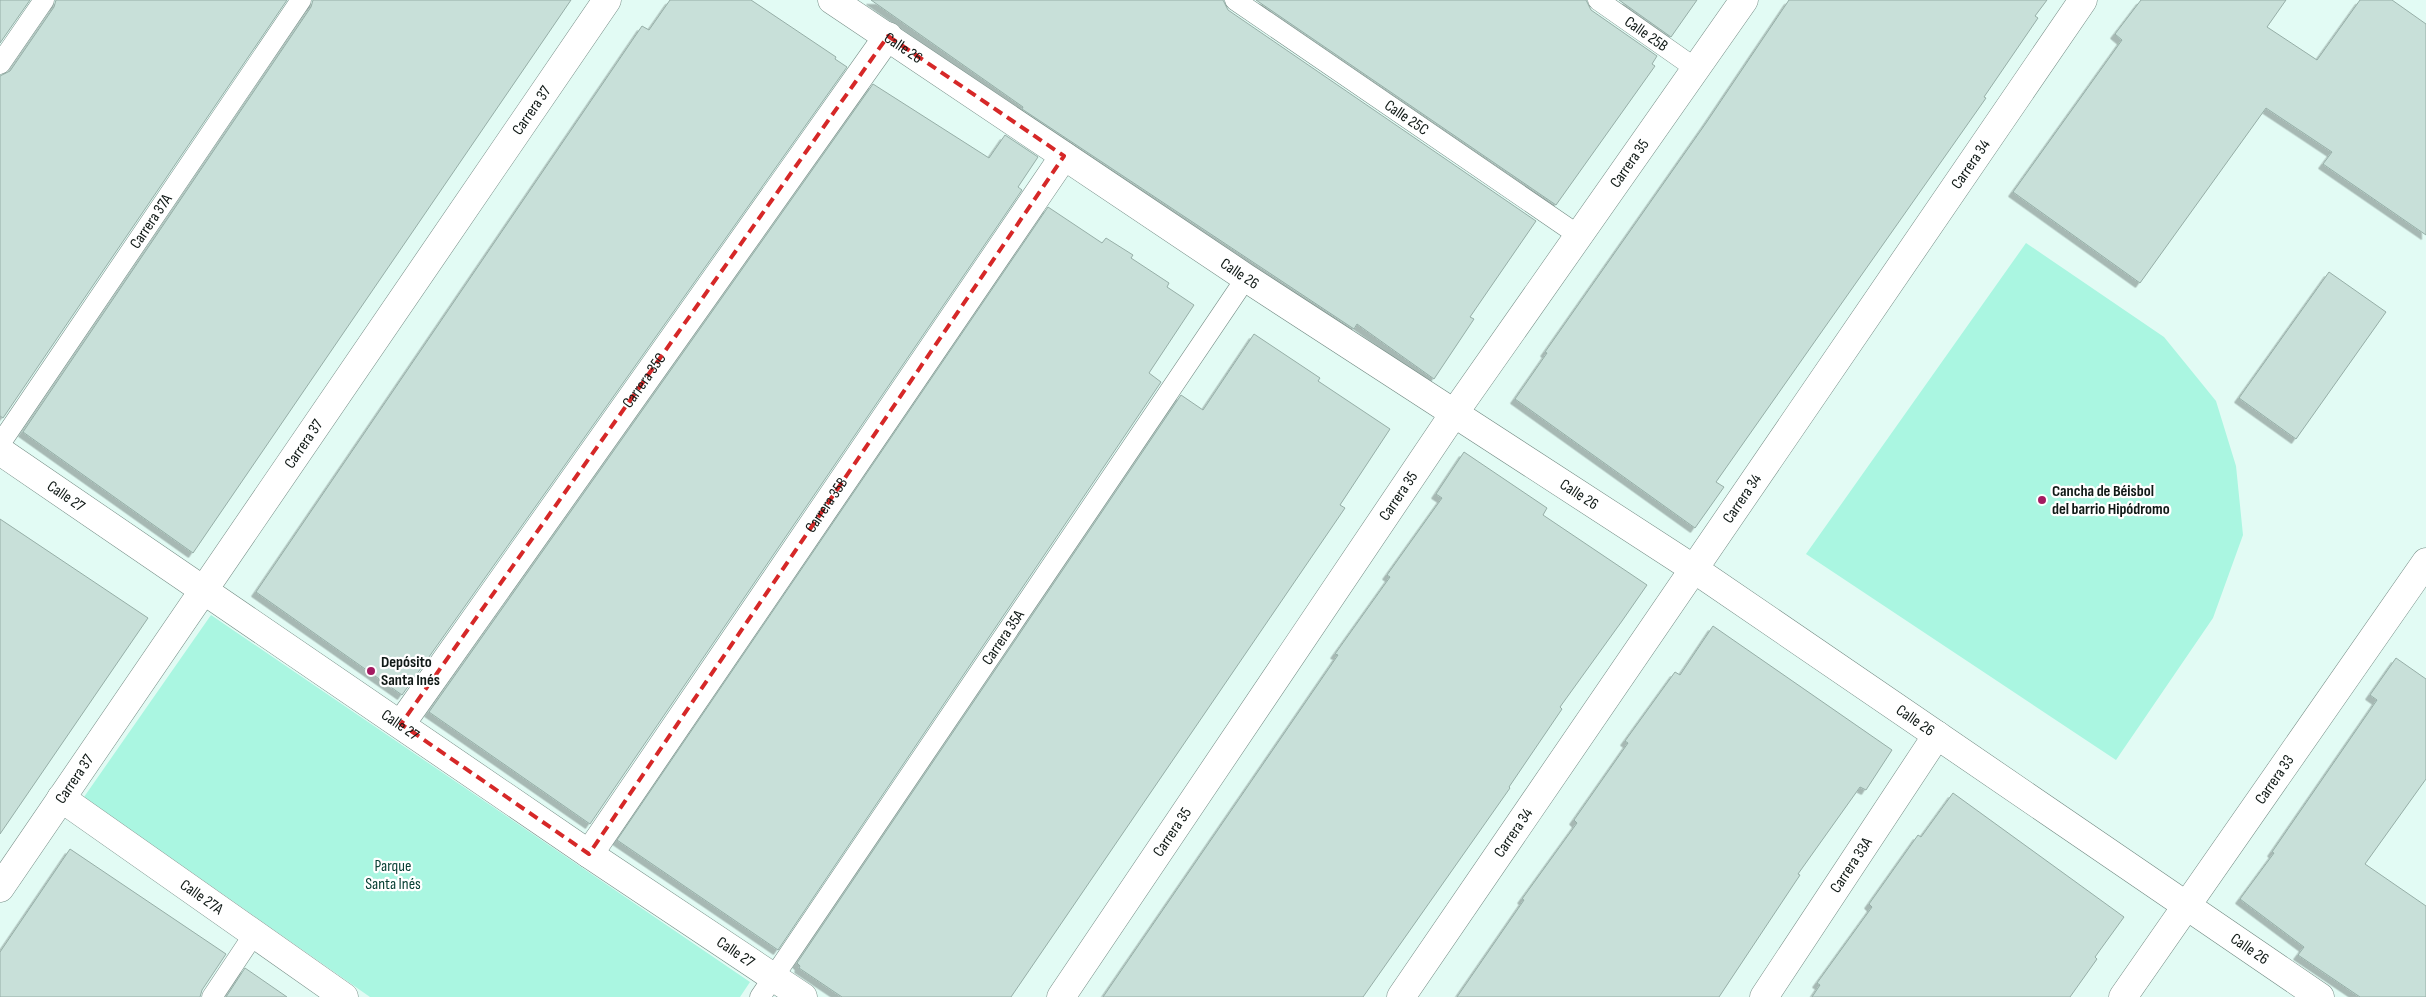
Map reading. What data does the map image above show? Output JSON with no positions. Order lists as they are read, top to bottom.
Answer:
{
  "streets": {
    "street": [
      "Calle 26",
      "Carrera 37",
      "Carrera 35",
      "Carrera 34",
      "Carrera 35C",
      "Calle 27",
      "Carrera 35B",
      "Carrera 33",
      "Carrera 33A",
      "Calle 27A"
    ],
    "lane": [
      "Calle 25B",
      "Calle 25C",
      "Carrera 37A",
      "Carrera 35A"
    ]
  },
  "crossings": [
    ["Calle 25B", "Carrera 35"],
    ["Calle 26", "Carrera 35"],
    ["Calle 26", "Carrera 34"],
    ["Calle 26", "Carrera 35C"],
    ["Calle 26", "Carrera 35B"],
    ["Calle 26", "Carrera 35A"],
    ["Calle 26", "Carrera 33"],
    ["Calle 26", "Carrera 33A"],
    ["Carrera 37", "Calle 27"],
    ["Carrera 37", "Calle 27A"],
    ["Calle 25C", "Carrera 35"],
    ["Carrera 35C", "Calle 27"],
    ["Calle 27", "Carrera 35B"],
    ["Calle 27", "Carrera 35A"]
  ],
  "parks": ["Parque Santa Inés"],
  "places": ["Cancha de Béisbol del barrio Hipódromo", "Depósito Santa Inés"]
}
